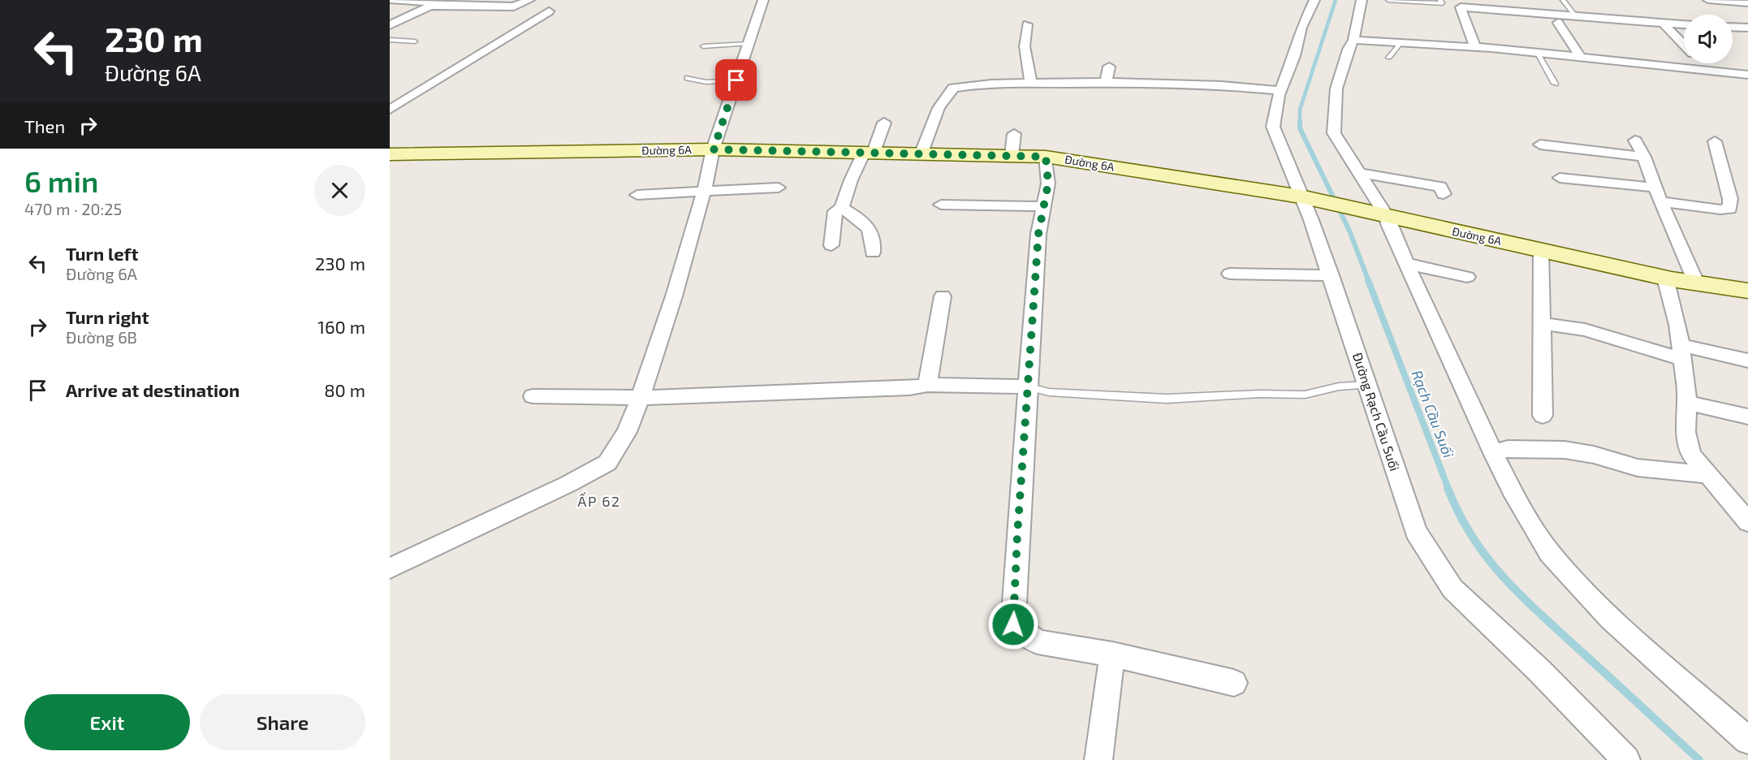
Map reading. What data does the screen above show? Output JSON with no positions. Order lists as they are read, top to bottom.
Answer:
{
  "streets": {
    "street": ["Đường 6A", "Đường Rạch Cầu Suối"]
  },
  "crossings": [
    ["Đường 6A", "Đường Rạch Cầu Suối"]
  ],
  "districts": ["ẤP 62"],
  "water": ["Rạch Cầu Suối"],
  "page": {
    "turn": ["230 m", "Đường 6A"],
    "then": "Then",
    "heading": ["6 min", "470 m · 20:25"],
    "list": [
      {
        "name": "Turn left",
        "note": "Đường 6A",
        "value": "230 m"
      },
      {
        "name": "Turn right",
        "note": "Đường 6B",
        "value": "160 m"
      },
      {
        "name": "Arrive at destination",
        "value": "80 m"
      }
    ],
    "buttons": ["Exit", "Share"]
  }
}
